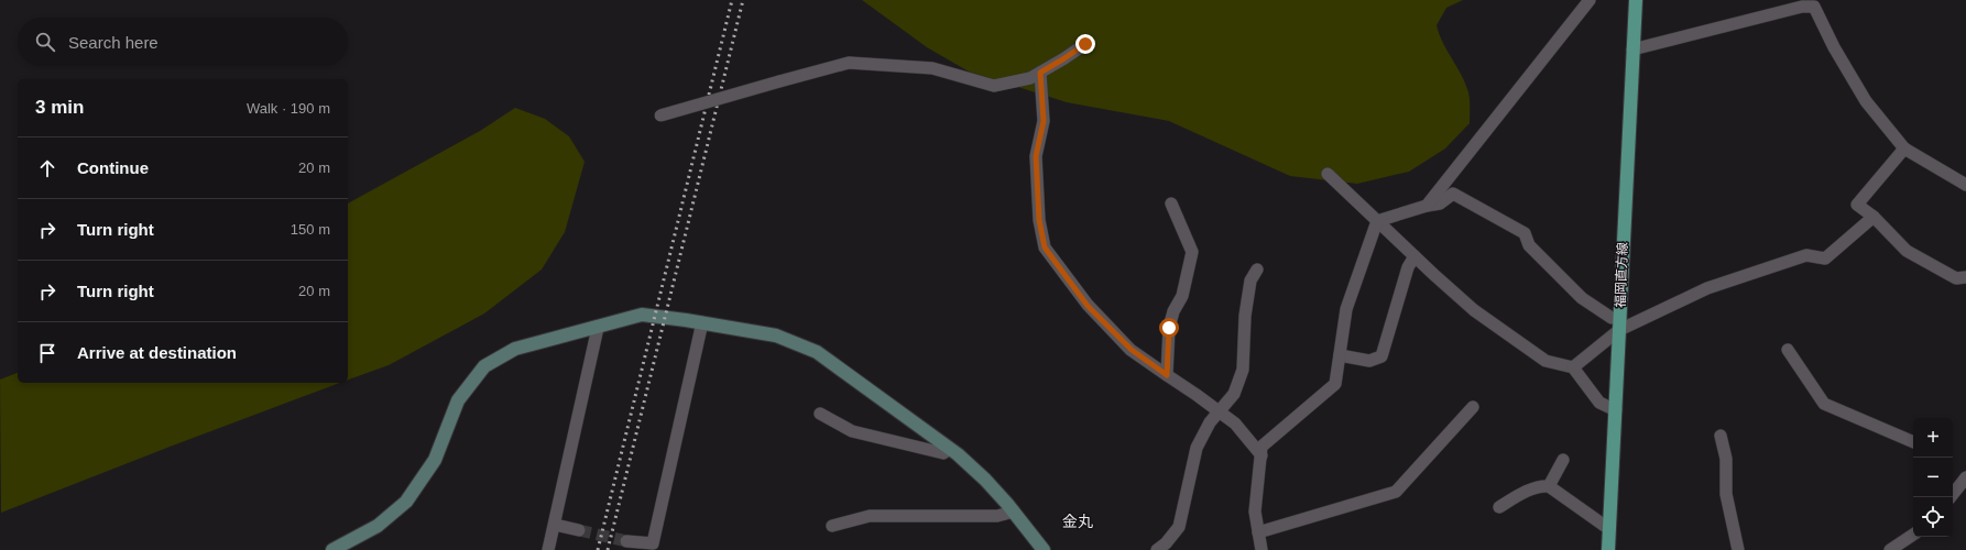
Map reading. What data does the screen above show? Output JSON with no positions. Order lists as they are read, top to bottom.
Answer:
{
  "streets": {
    "main road": ["福岡直方線"]
  },
  "districts": ["金丸"],
  "page": {
    "search": "Search here",
    "heading": ["3 min", "Walk · 190 m"],
    "list": [
      ["Continue", "20 m"],
      ["Turn right", "150 m"],
      ["Turn right", "20 m"],
      "Arrive at destination"
    ],
    "map_buttons": ["+", "−"]
  }
}
